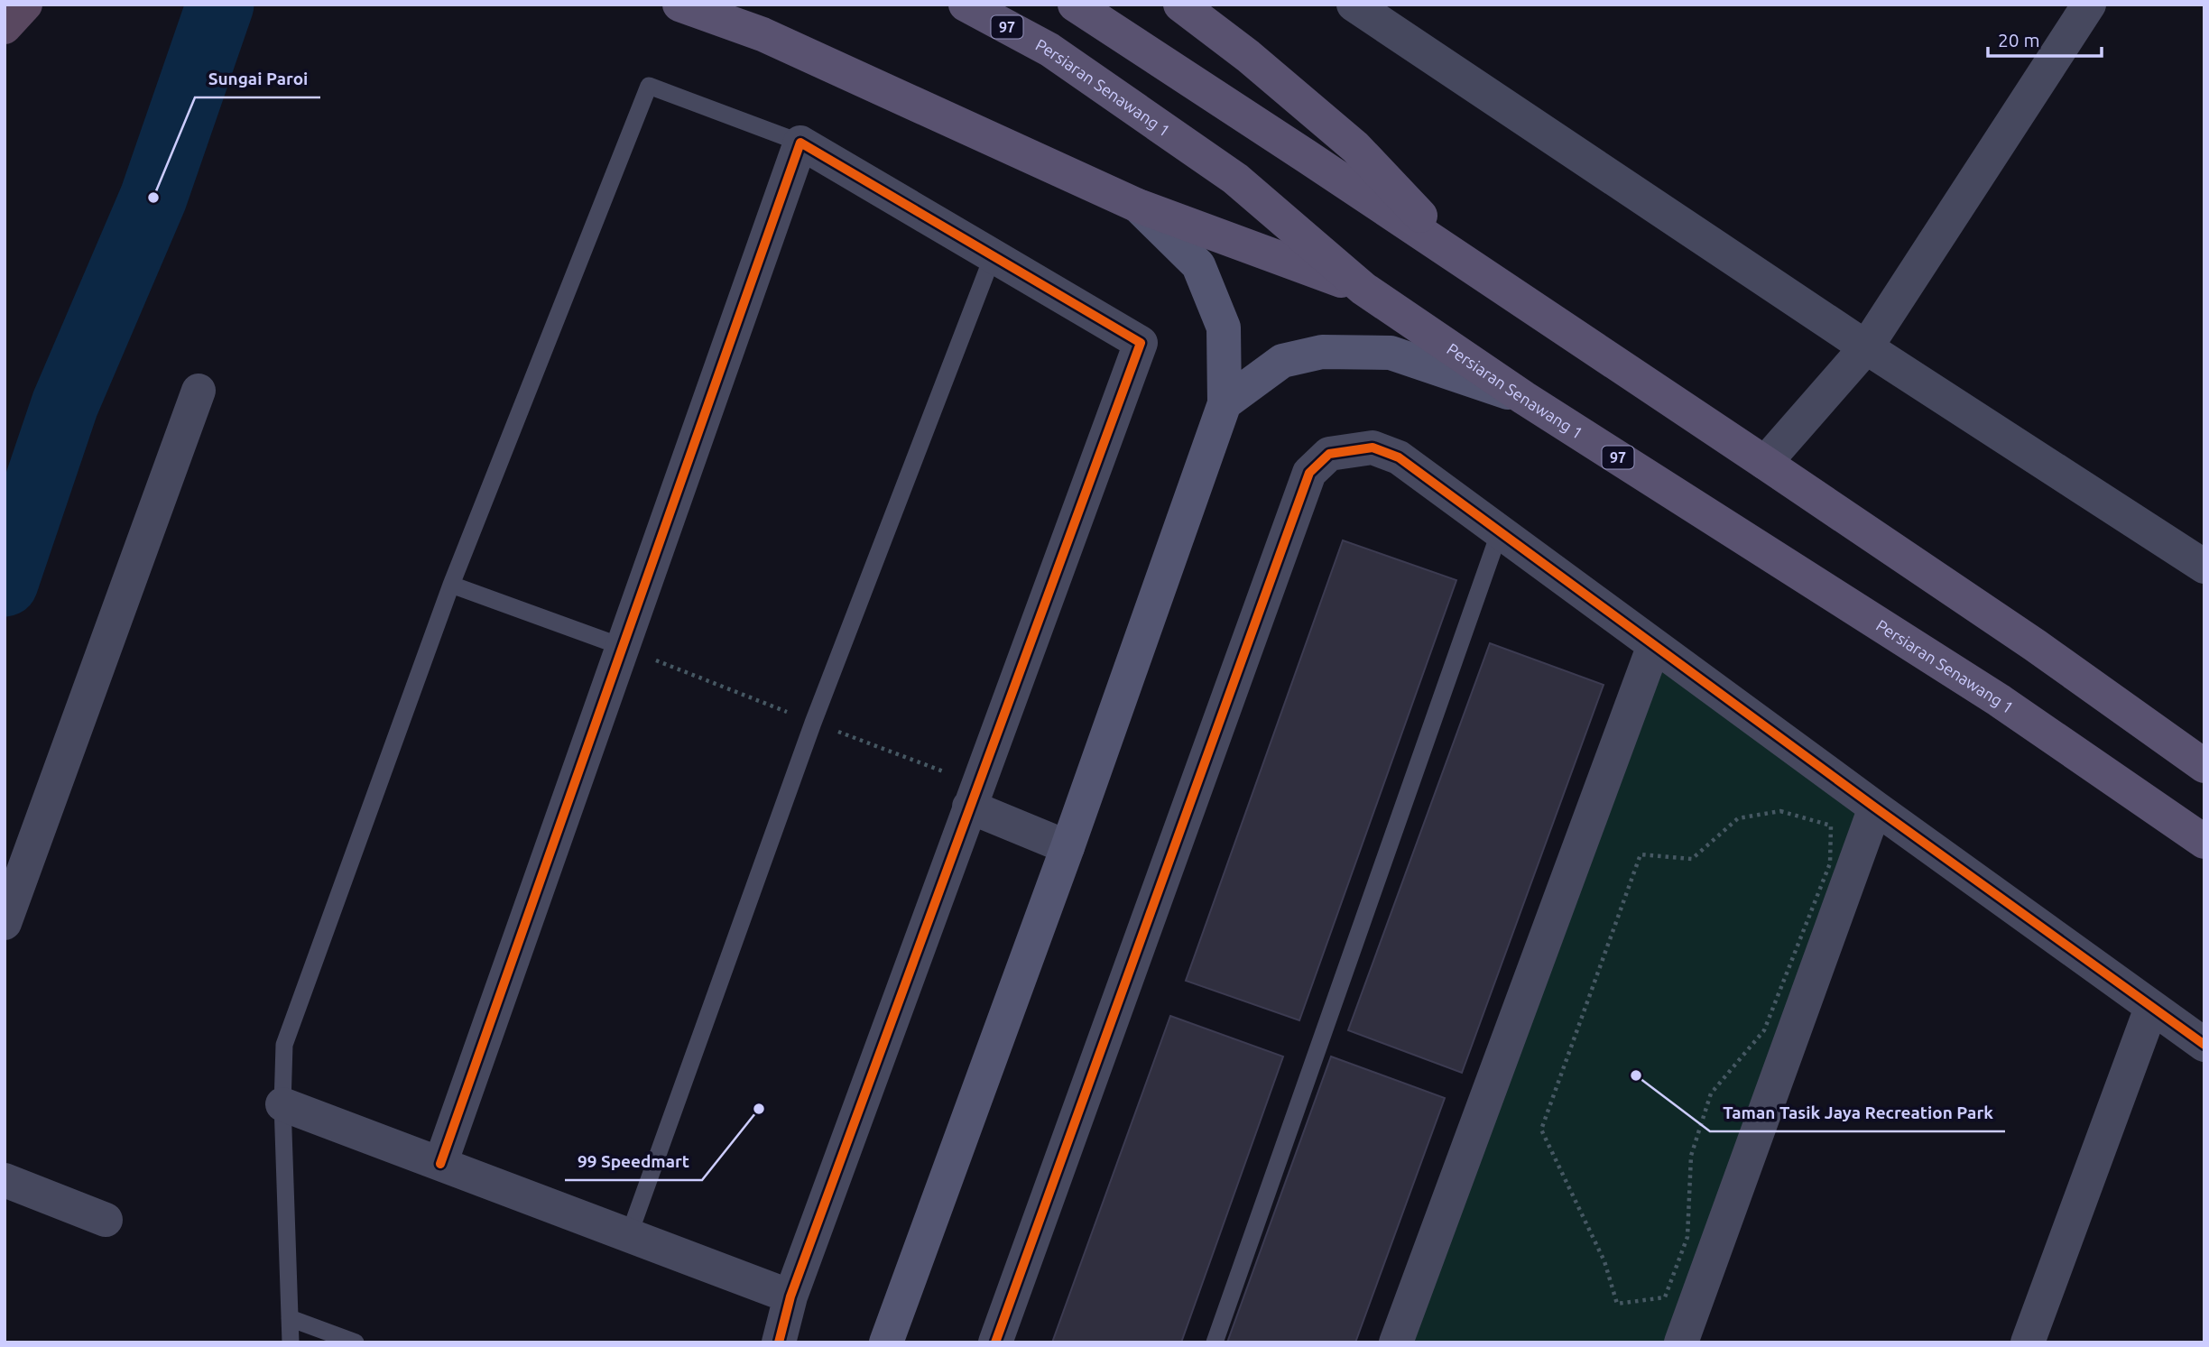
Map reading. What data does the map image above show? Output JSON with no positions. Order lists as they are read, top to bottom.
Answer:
{
  "streets": {
    "main road": ["97", "Persiaran Senawang 1"]
  },
  "places": ["Sungai Paroi", "Taman Tasik Jaya Recreation Park", "99 Speedmart"],
  "scale_bar": "20 m"
}
